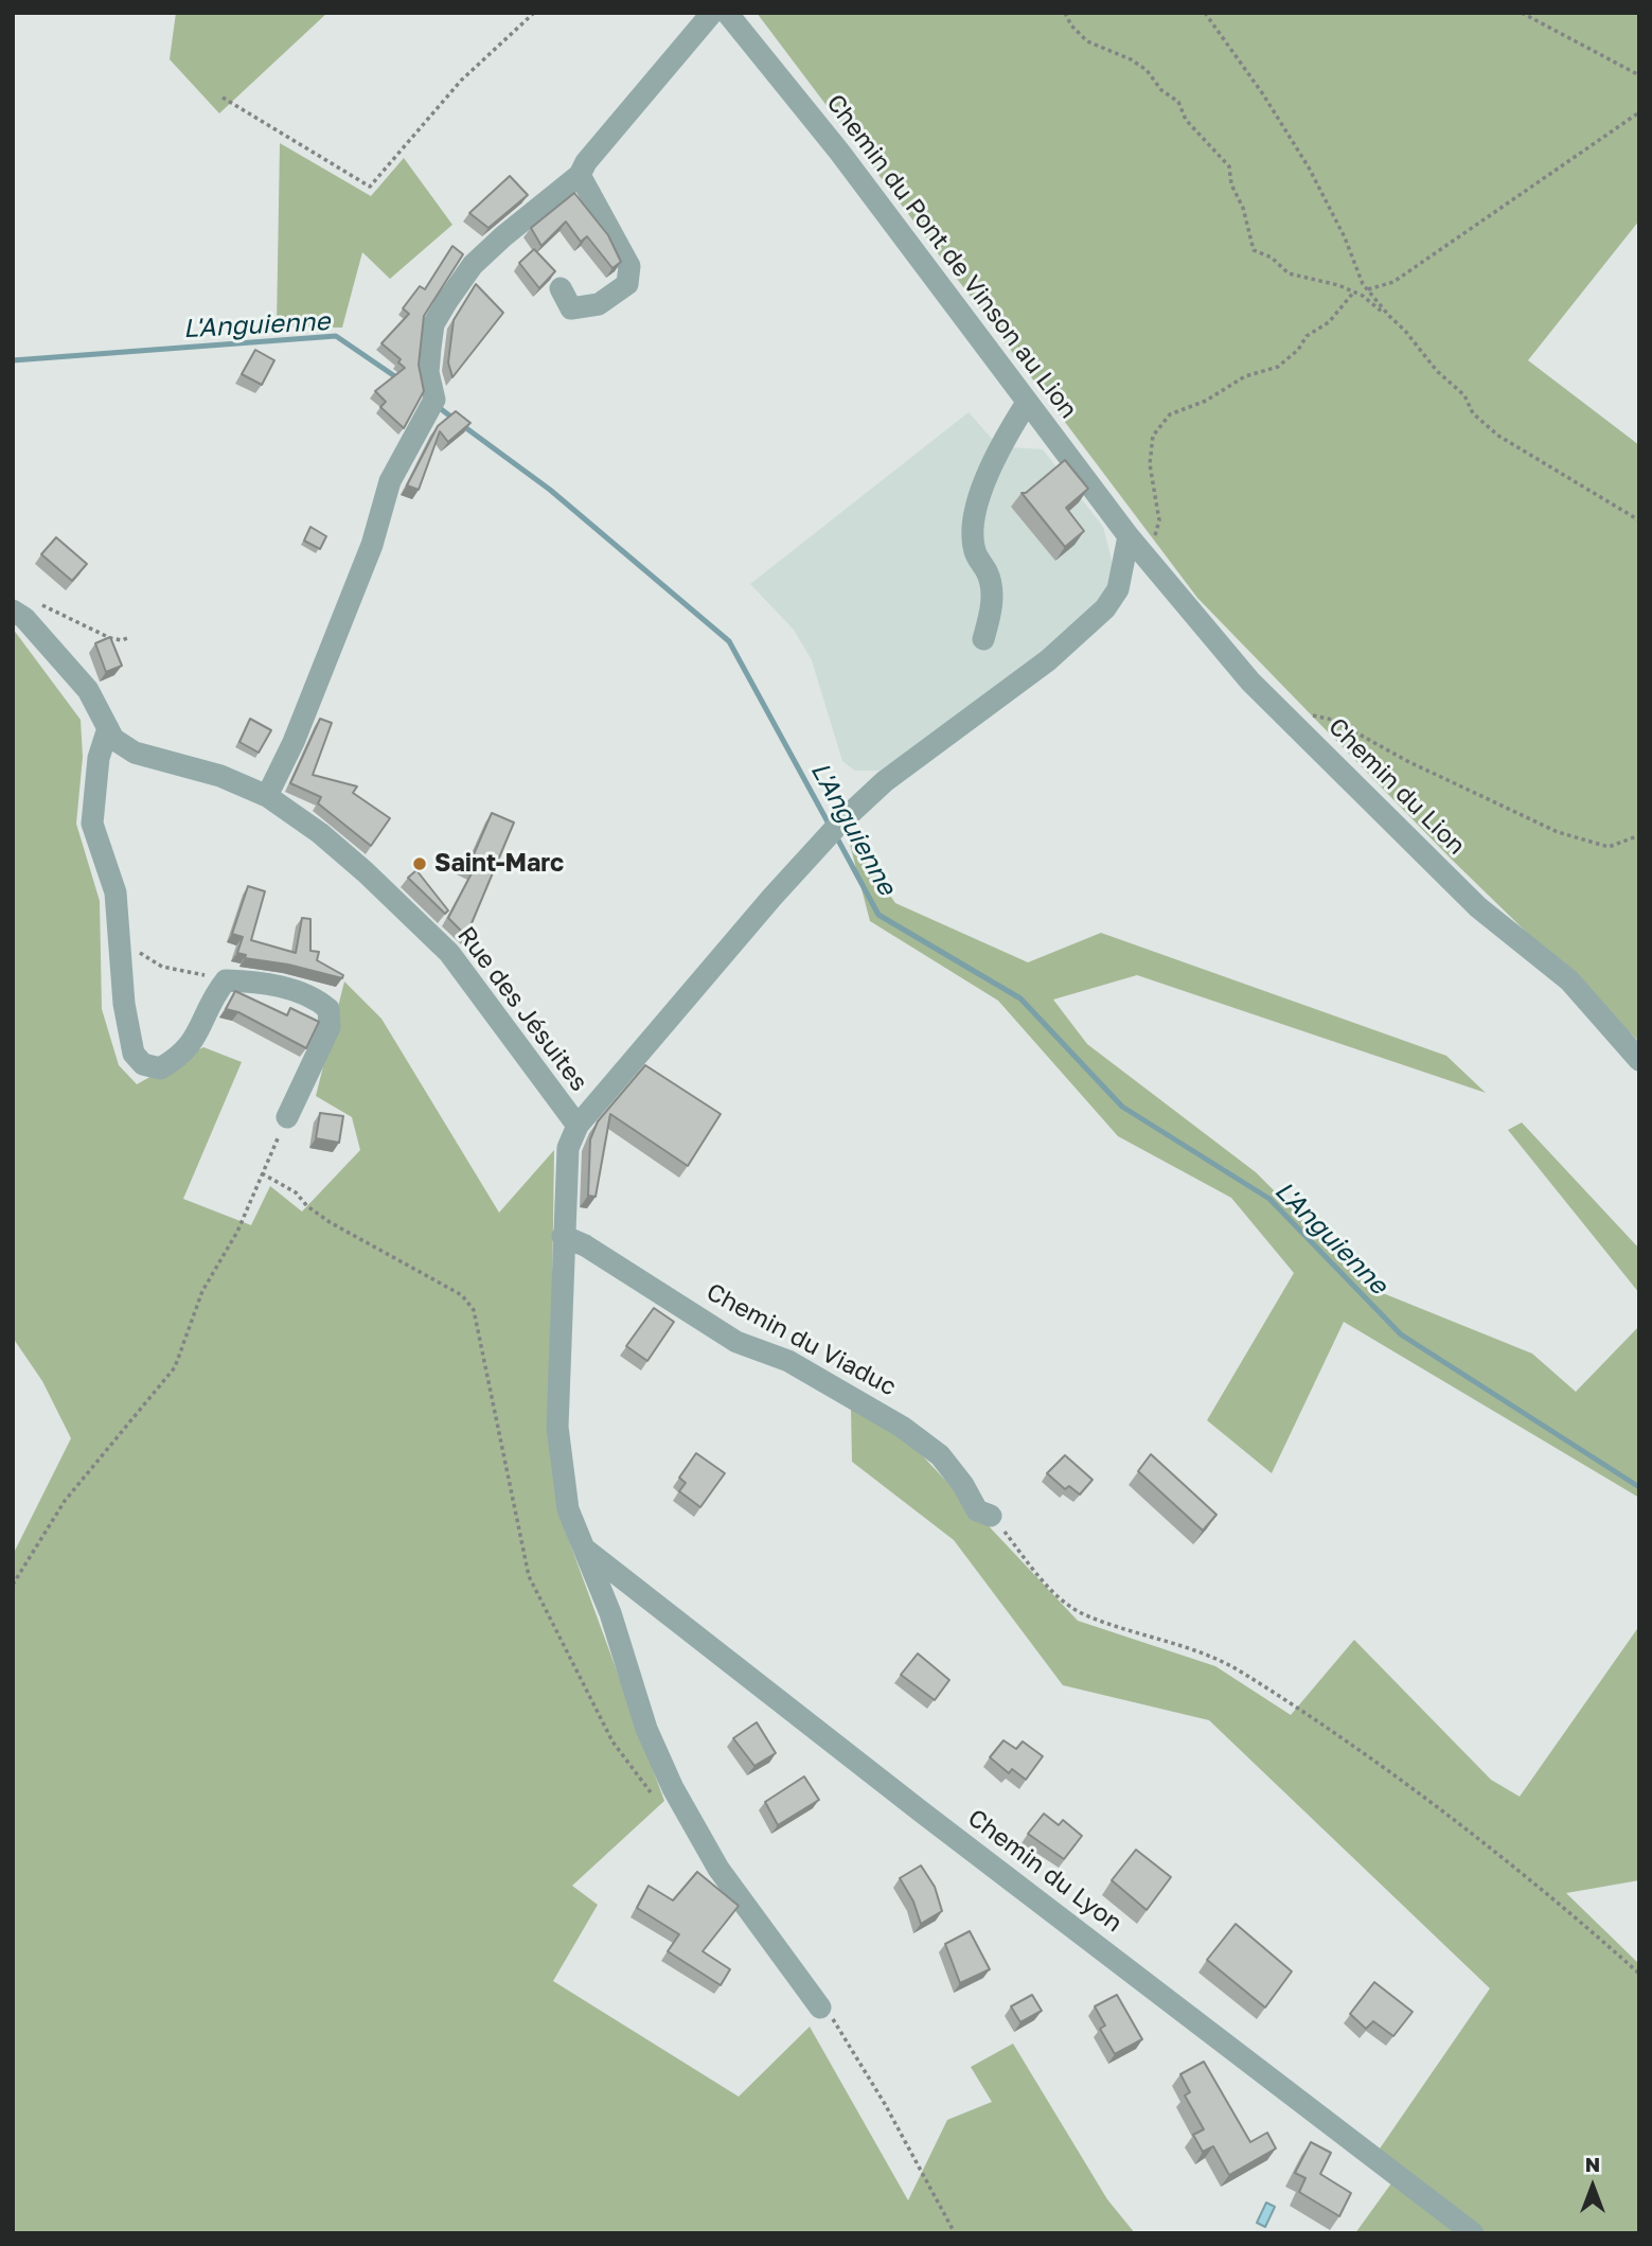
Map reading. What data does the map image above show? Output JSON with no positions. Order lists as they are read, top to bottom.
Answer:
{
  "streets": {
    "street": [
      "Chemin du Pont de Vinson au Lion",
      "Chemin du Lion",
      "Rue des Jésuites",
      "Chemin du Viaduc",
      "Chemin du Lyon"
    ]
  },
  "crossings": [
    ["Chemin du Pont de Vinson au Lion", "Chemin du Lion"]
  ],
  "water": ["L'Anguienne"],
  "places": ["Saint-Marc"],
  "north": "top"
}
